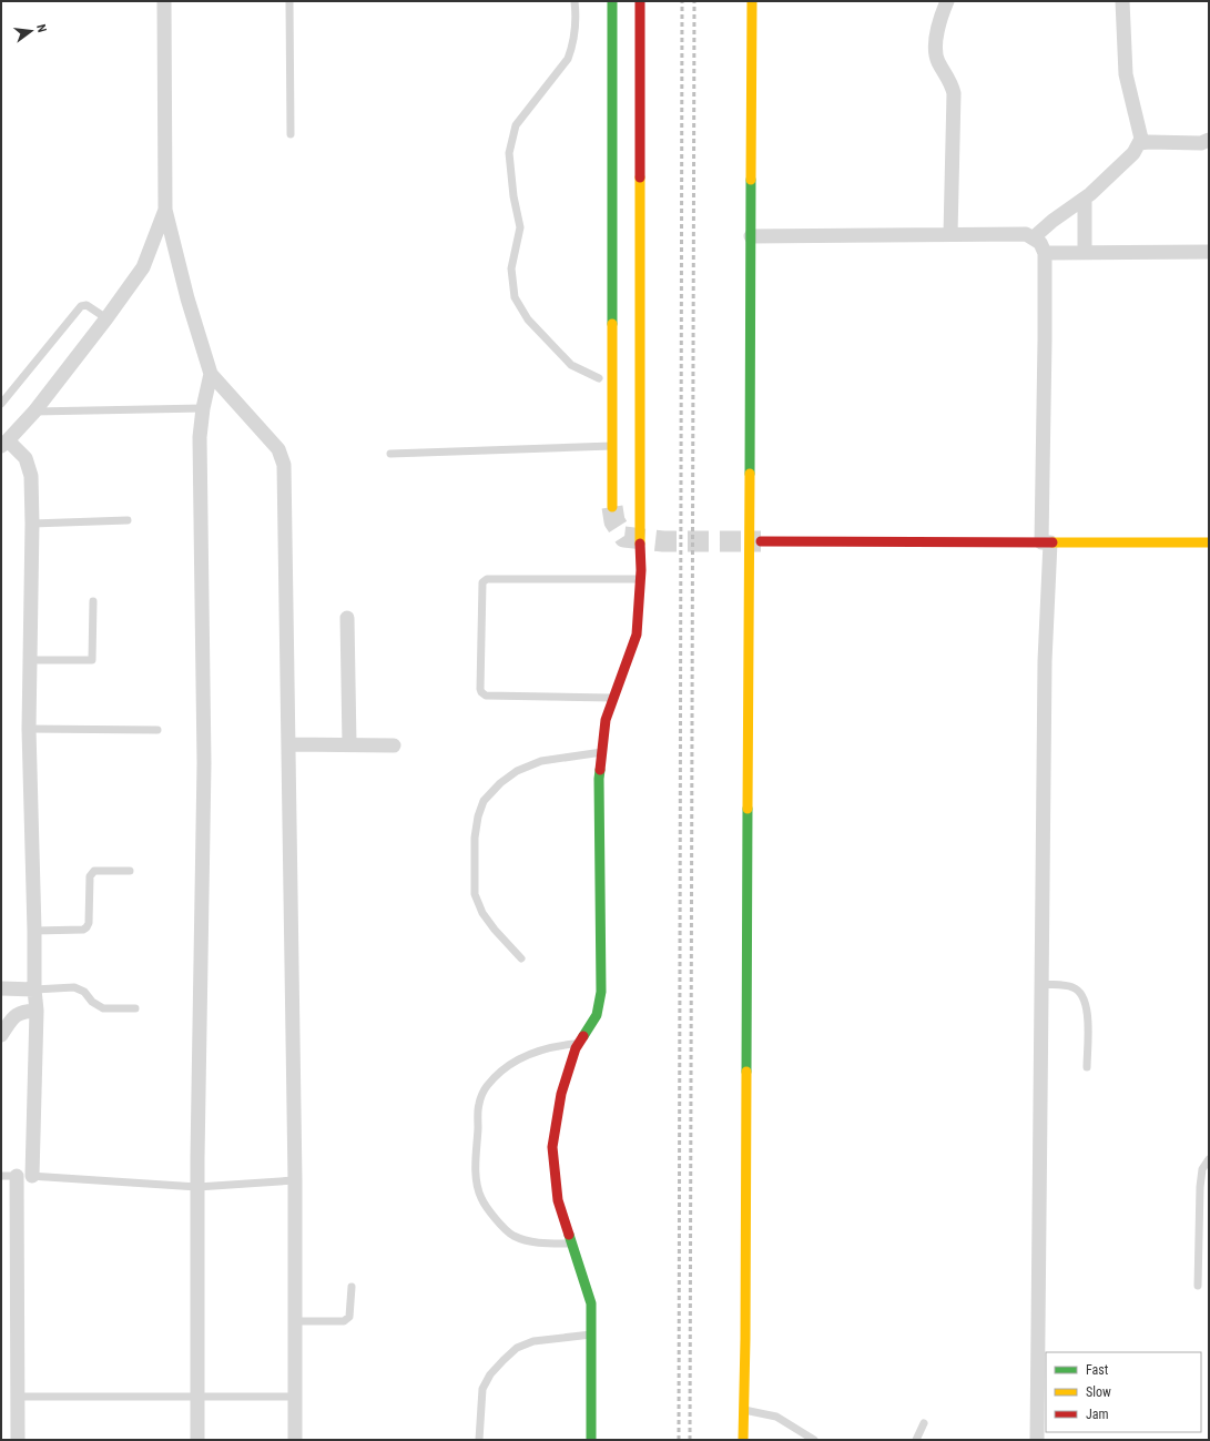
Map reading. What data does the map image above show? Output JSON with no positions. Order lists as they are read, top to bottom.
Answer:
{
  "legend": ["Fast", "Slow", "Jam"],
  "north": "right"
}
